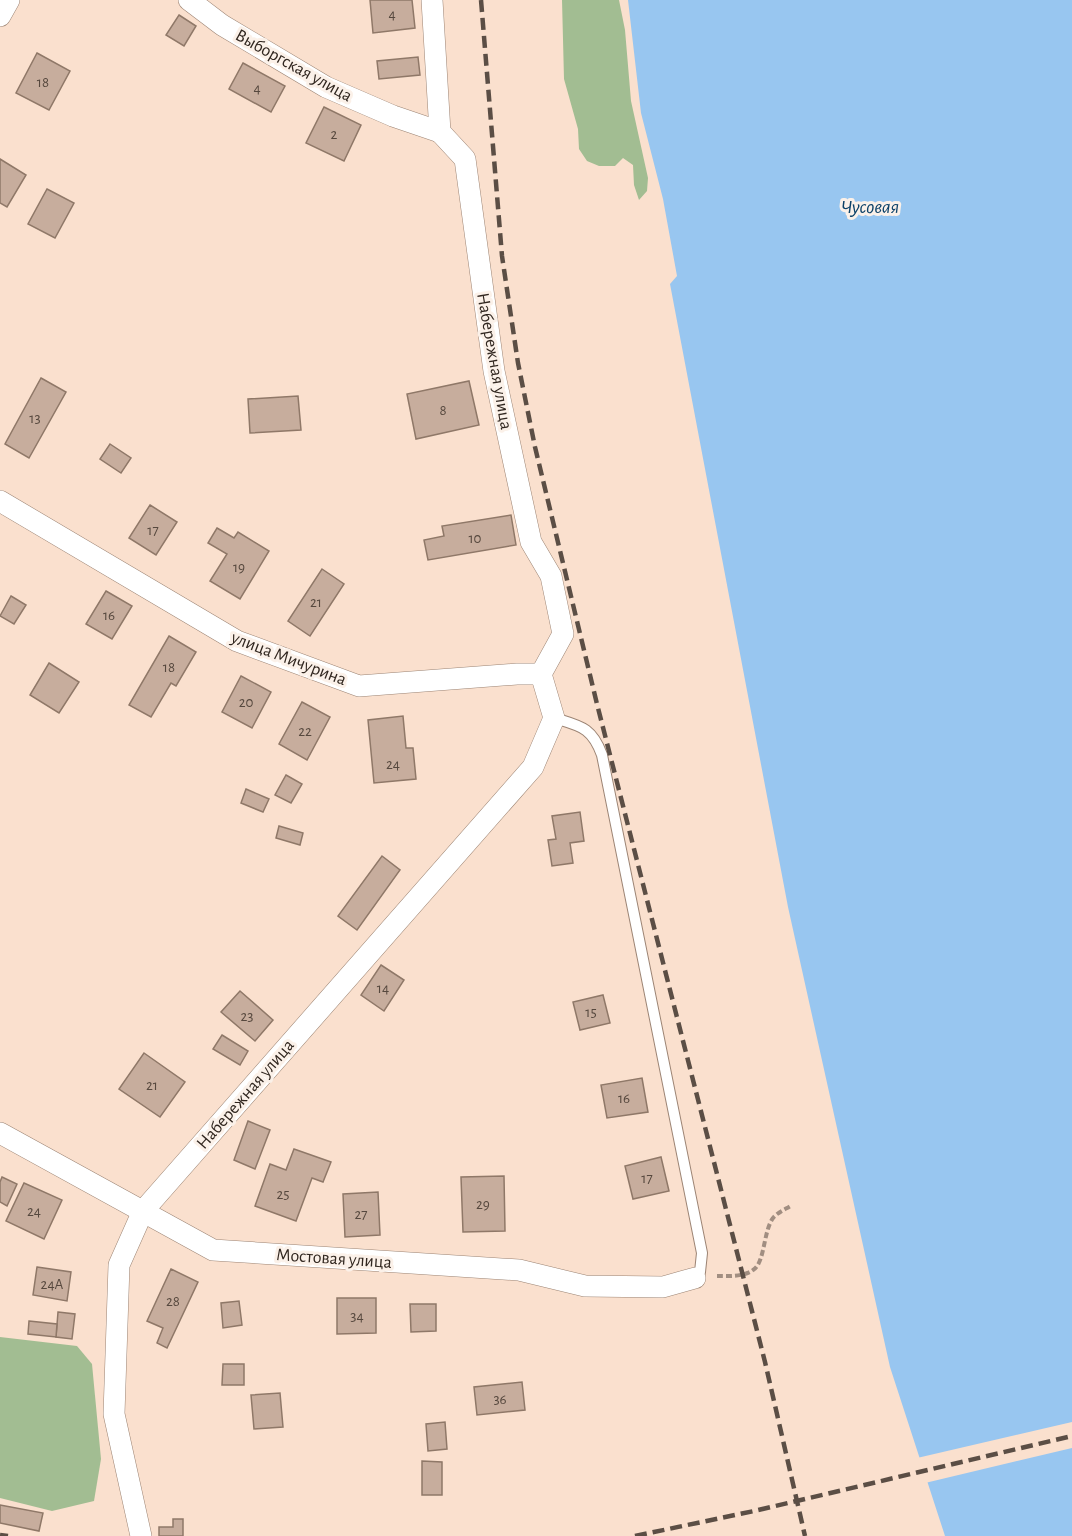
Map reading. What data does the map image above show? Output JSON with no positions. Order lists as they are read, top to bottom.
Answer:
{
  "streets": {
    "street": [
      "Выборгская улица",
      "Набережная улица",
      "улица Мичурина",
      "Мостовая улица"
    ]
  },
  "crossings": [
    ["Выборгская улица", "Набережная улица"],
    ["Набережная улица", "улица Мичурина"],
    ["Набережная улица", "Мостовая улица"]
  ],
  "water": ["Чусовая"],
  "house_numbers": [
    "4",
    "18",
    "4",
    "2",
    "8",
    "13",
    "17",
    "10",
    "19",
    "21",
    "16",
    "18",
    "20",
    "22",
    "24",
    "14",
    "15",
    "23",
    "21",
    "16",
    "17",
    "25",
    "29",
    "24",
    "27",
    "24А",
    "28",
    "34",
    "36"
  ]
}
